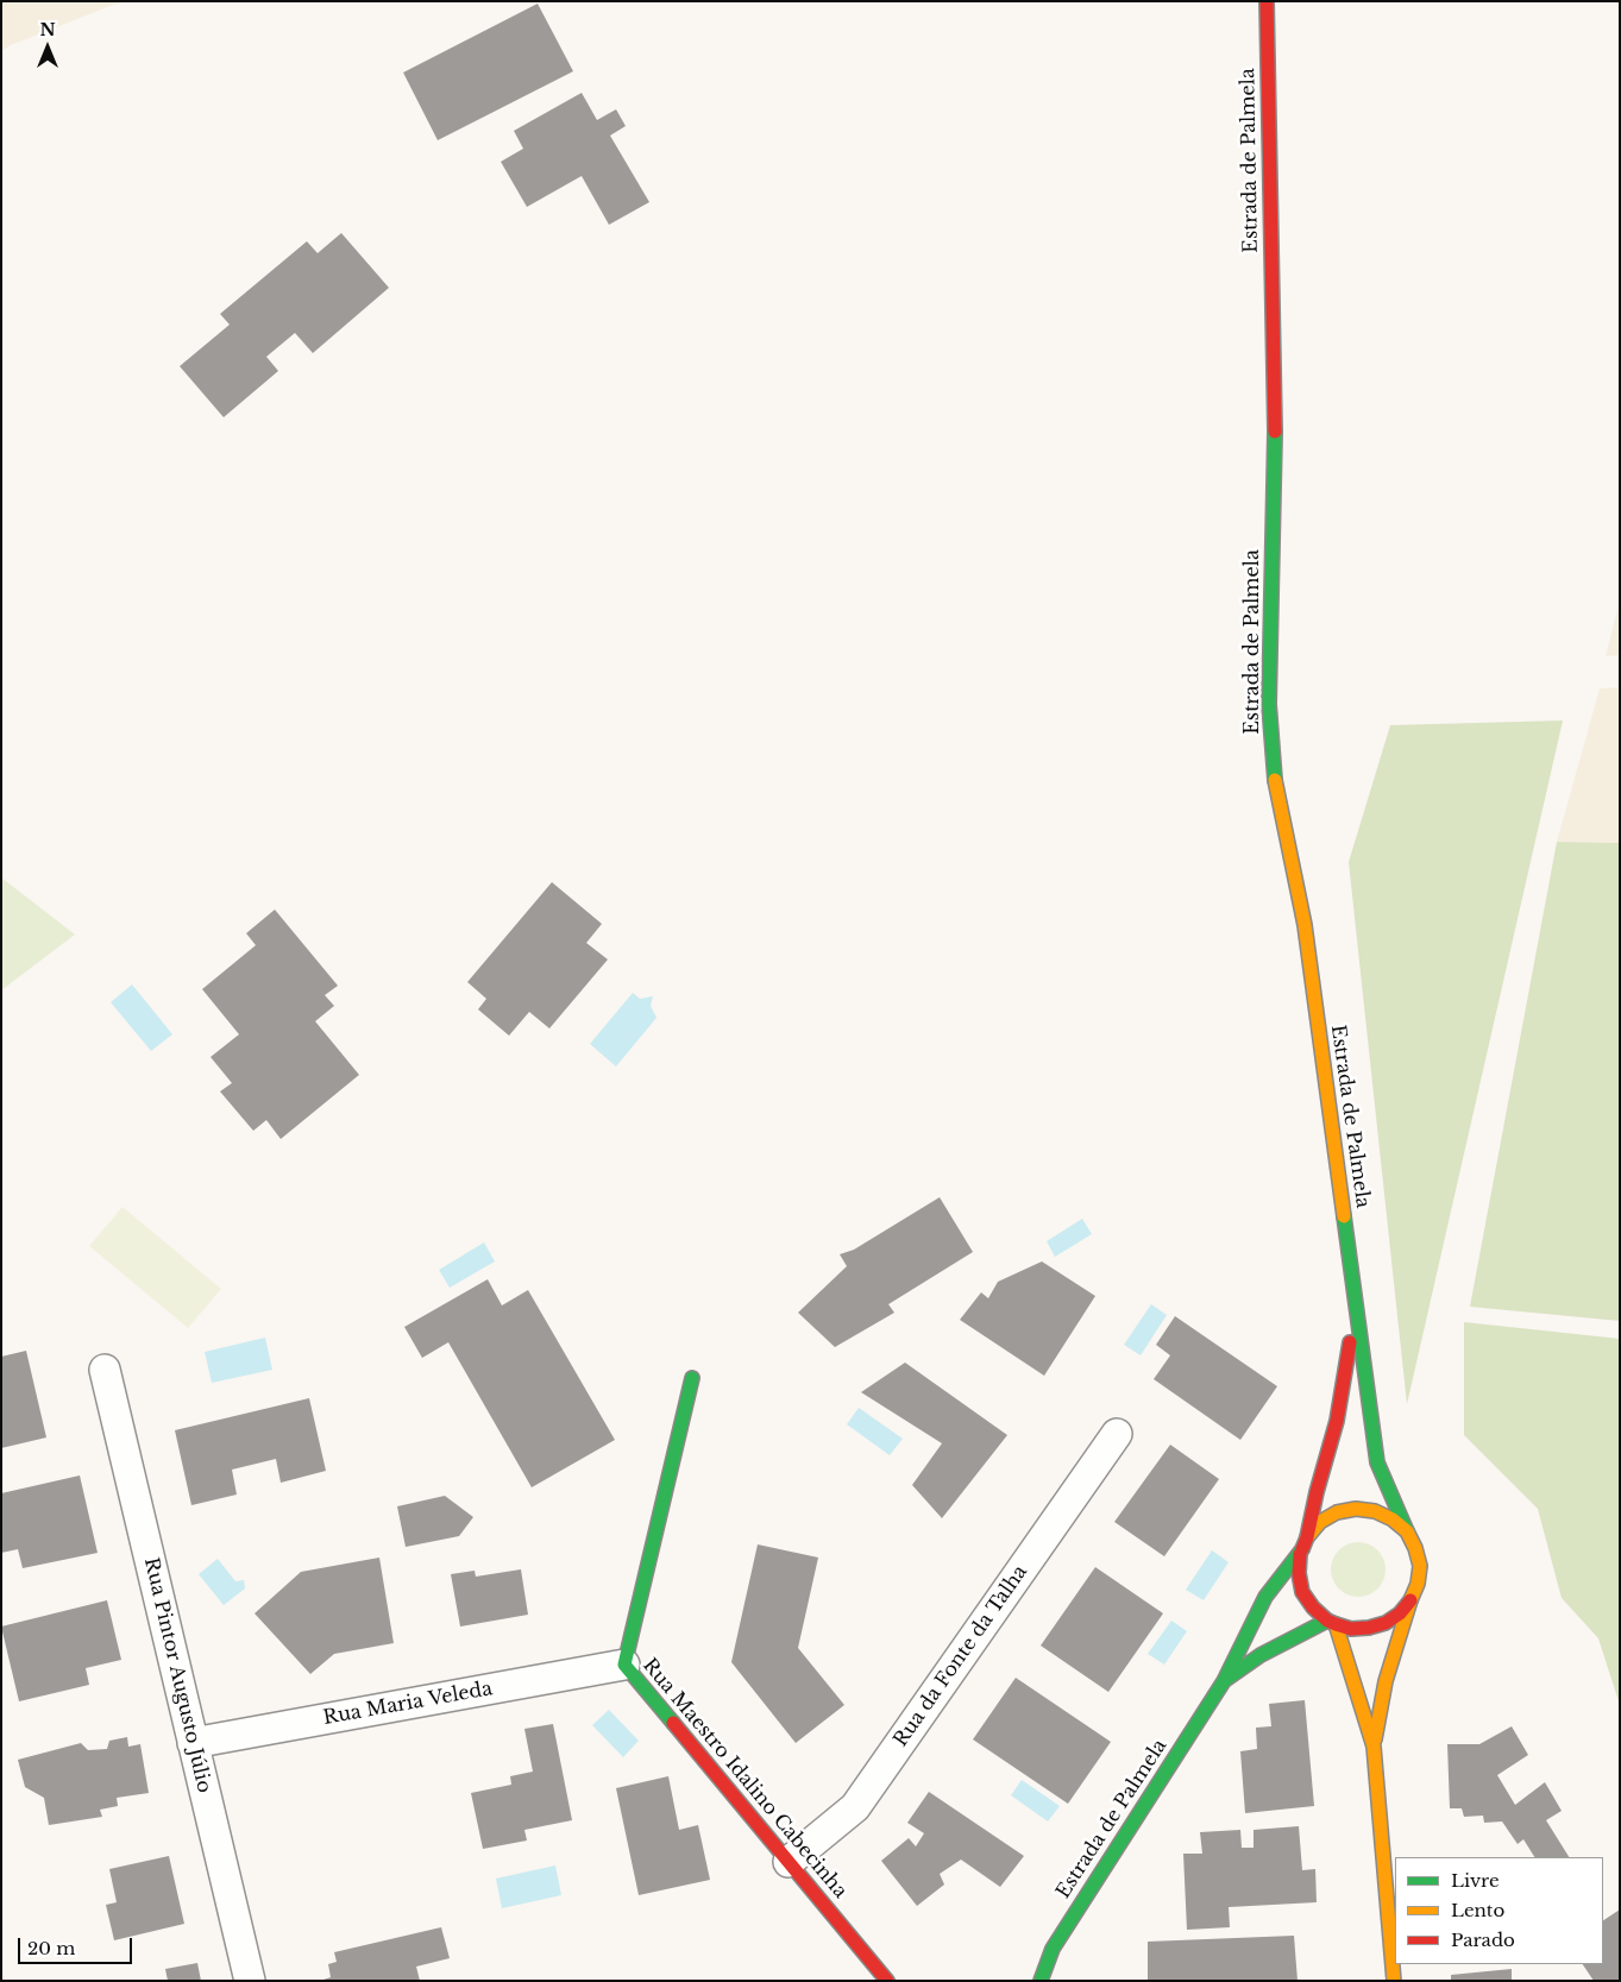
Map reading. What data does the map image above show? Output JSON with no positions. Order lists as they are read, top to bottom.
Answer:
{
  "streets": {
    "street": [
      "Estrada de Palmela",
      "Rua da Fonte da Talha",
      "Rua Pintor Augusto Júlio",
      "Rua Maria Veleda",
      "Rua Maestro Idalino Cabecinha"
    ]
  },
  "crossings": [
    ["Rua da Fonte da Talha", "Rua Maestro Idalino Cabecinha"],
    ["Rua Pintor Augusto Júlio", "Rua Maria Veleda"],
    ["Rua Maria Veleda", "Rua Maestro Idalino Cabecinha"]
  ],
  "legend": ["Livre", "Lento", "Parado"],
  "scale_bar": "20 m",
  "north": "top"
}
